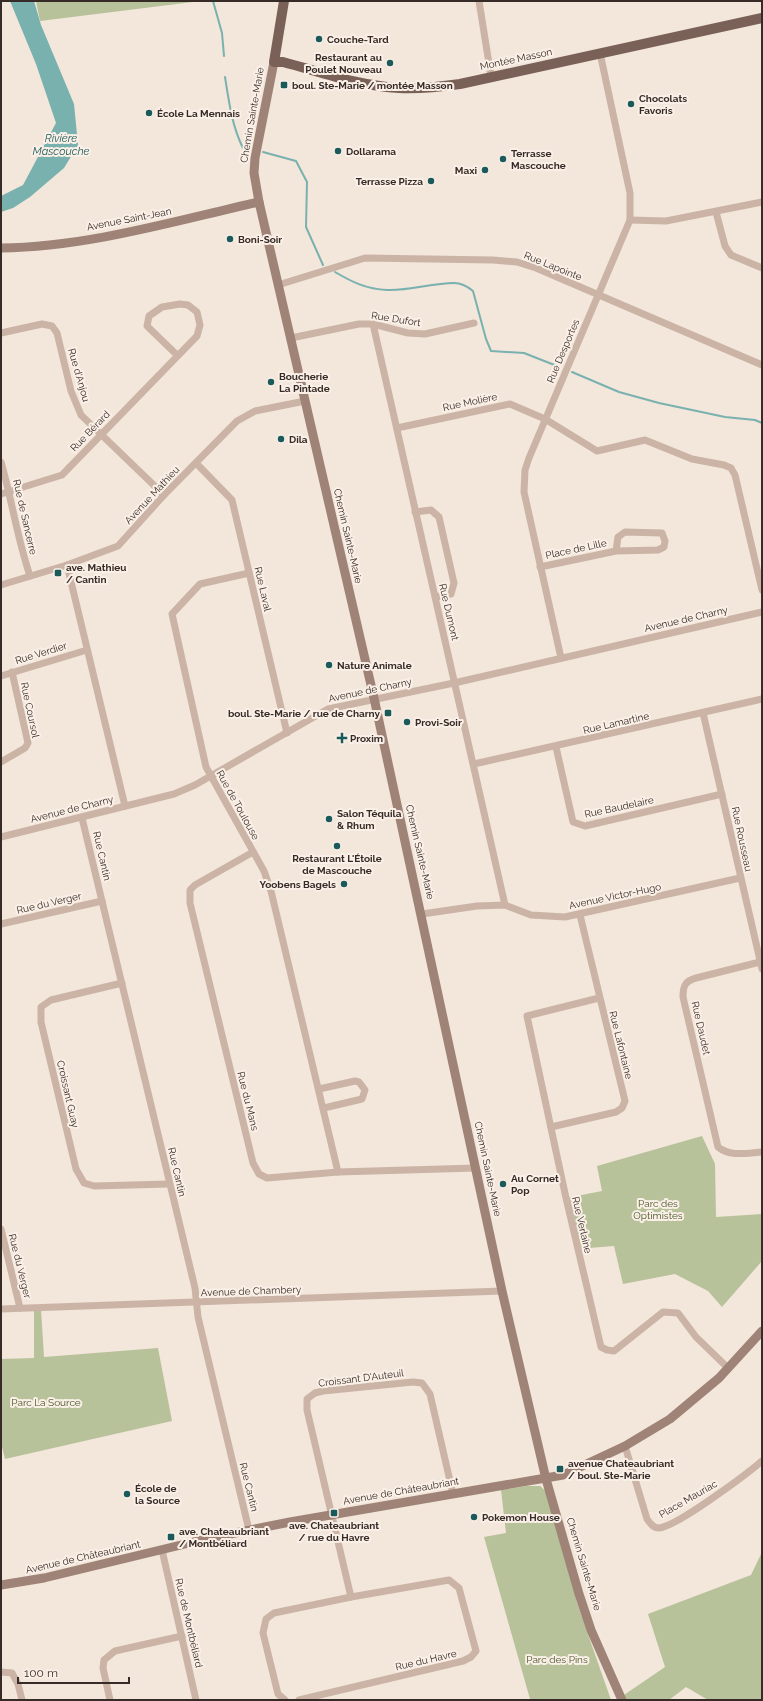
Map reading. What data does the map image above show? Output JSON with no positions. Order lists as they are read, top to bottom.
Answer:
{
  "streets": {
    "main road": ["Montée Masson", "Chemin Sainte-Marie"],
    "street": [
      "Avenue Saint-Jean",
      "Rue Lapointe",
      "Rue Dufort",
      "Rue Desportes",
      "Rue d'Anjou",
      "Rue Molière",
      "Rue Bérard",
      "Avenue Mathieu",
      "Rue de Sancerre",
      "Place de Lille",
      "Rue Laval",
      "Rue Dumont",
      "Avenue de Charny",
      "Rue Verdier",
      "Rue Coursol",
      "Rue Lamartine",
      "Rue de Toulouse",
      "Rue Baudelaire",
      "Rue Rousseau",
      "Rue Cantin",
      "Avenue Victor-Hugo",
      "Rue du Verger",
      "Rue Daudet",
      "Rue Lafontaine",
      "Croissant Guay",
      "Rue du Mans",
      "Rue Verlaine",
      "Avenue de Chambery",
      "Croissant D'Auteuil",
      "Avenue de Châteaubriant",
      "Place Mauriac",
      "Rue de Montbéliard",
      "Rue du Havre"
    ]
  },
  "crossings": [
    ["Montée Masson", "Chemin Sainte-Marie"],
    ["Montée Masson", "Rue Desportes"],
    ["Chemin Sainte-Marie", "Avenue Saint-Jean"],
    ["Chemin Sainte-Marie", "Rue Lapointe"],
    ["Chemin Sainte-Marie", "Rue Dufort"],
    ["Chemin Sainte-Marie", "Avenue Mathieu"],
    ["Chemin Sainte-Marie", "Avenue de Charny"],
    ["Chemin Sainte-Marie", "Avenue Victor-Hugo"],
    ["Chemin Sainte-Marie", "Rue du Mans"],
    ["Chemin Sainte-Marie", "Avenue de Chambery"],
    ["Chemin Sainte-Marie", "Avenue de Châteaubriant"],
    ["Rue Lapointe", "Rue Desportes"],
    ["Rue Dufort", "Rue Dumont"],
    ["Rue Desportes", "Rue Molière"],
    ["Rue Desportes", "Place de Lille"],
    ["Rue Desportes", "Avenue de Charny"],
    ["Rue d'Anjou", "Rue Bérard"],
    ["Rue d'Anjou", "Avenue Mathieu"],
    ["Rue Molière", "Rue Dumont"],
    ["Rue Bérard", "Rue de Sancerre"],
    ["Avenue Mathieu", "Rue de Sancerre"],
    ["Avenue Mathieu", "Rue Laval"],
    ["Rue Laval", "Avenue de Charny"],
    ["Rue Laval", "Rue de Toulouse"],
    ["Rue Dumont", "Avenue de Charny"],
    ["Rue Dumont", "Rue Lamartine"],
    ["Rue Dumont", "Avenue Victor-Hugo"],
    ["Avenue de Charny", "Rue de Toulouse"],
    ["Avenue de Charny", "Rue Cantin"],
    ["Rue Verdier", "Rue Coursol"],
    ["Rue Lamartine", "Rue Baudelaire"],
    ["Rue Lamartine", "Rue Rousseau"],
    ["Rue de Toulouse", "Rue du Mans"],
    ["Rue Baudelaire", "Rue Rousseau"],
    ["Rue Rousseau", "Avenue Victor-Hugo"],
    ["Rue Rousseau", "Rue Daudet"],
    ["Rue Cantin", "Rue du Verger"],
    ["Rue Cantin", "Croissant Guay"],
    ["Rue Cantin", "Avenue de Chambery"],
    ["Rue Cantin", "Avenue de Châteaubriant"],
    ["Avenue Victor-Hugo", "Rue Lafontaine"],
    ["Rue du Verger", "Avenue de Chambery"],
    ["Rue Lafontaine", "Rue Verlaine"],
    ["Rue Verlaine", "Avenue de Châteaubriant"],
    ["Croissant D'Auteuil", "Avenue de Châteaubriant"],
    ["Avenue de Châteaubriant", "Place Mauriac"],
    ["Avenue de Châteaubriant", "Rue de Montbéliard"]
  ],
  "water": ["Rivière Mascouche"],
  "parks": ["Parc des Optimistes", "Parc La Source", "Parc des Pins"],
  "places": {
    "other": [
      "Couche-Tard",
      "Restaurant au Poulet Nouveau",
      "Chocolats Favoris",
      "École La Mennais",
      "Dollarama",
      "Terrasse Mascouche",
      "Maxi",
      "Terrasse Pizza",
      "Boni-Soir",
      "Boucherie La Pintade",
      "Dila",
      "Nature Animale",
      "Provi-Soir",
      "Salon Téquila & Rhum",
      "Restaurant L'Étoile de Mascouche",
      "Yoobens Bagels",
      "Au Cornet Pop",
      "École de la Source",
      "Pokemon House"
    ],
    "transit": [
      "boul. Ste-Marie / montée Masson",
      "ave. Mathieu / Cantin",
      "boul. Ste-Marie / rue de Charny",
      "avenue Chateaubriant / boul. Ste-Marie",
      "ave. Chateaubriant / rue du Havre",
      "ave. Chateaubriant / Montbéliard"
    ],
    "health": ["Proxim"]
  },
  "scale_bar": "100 m"
}
